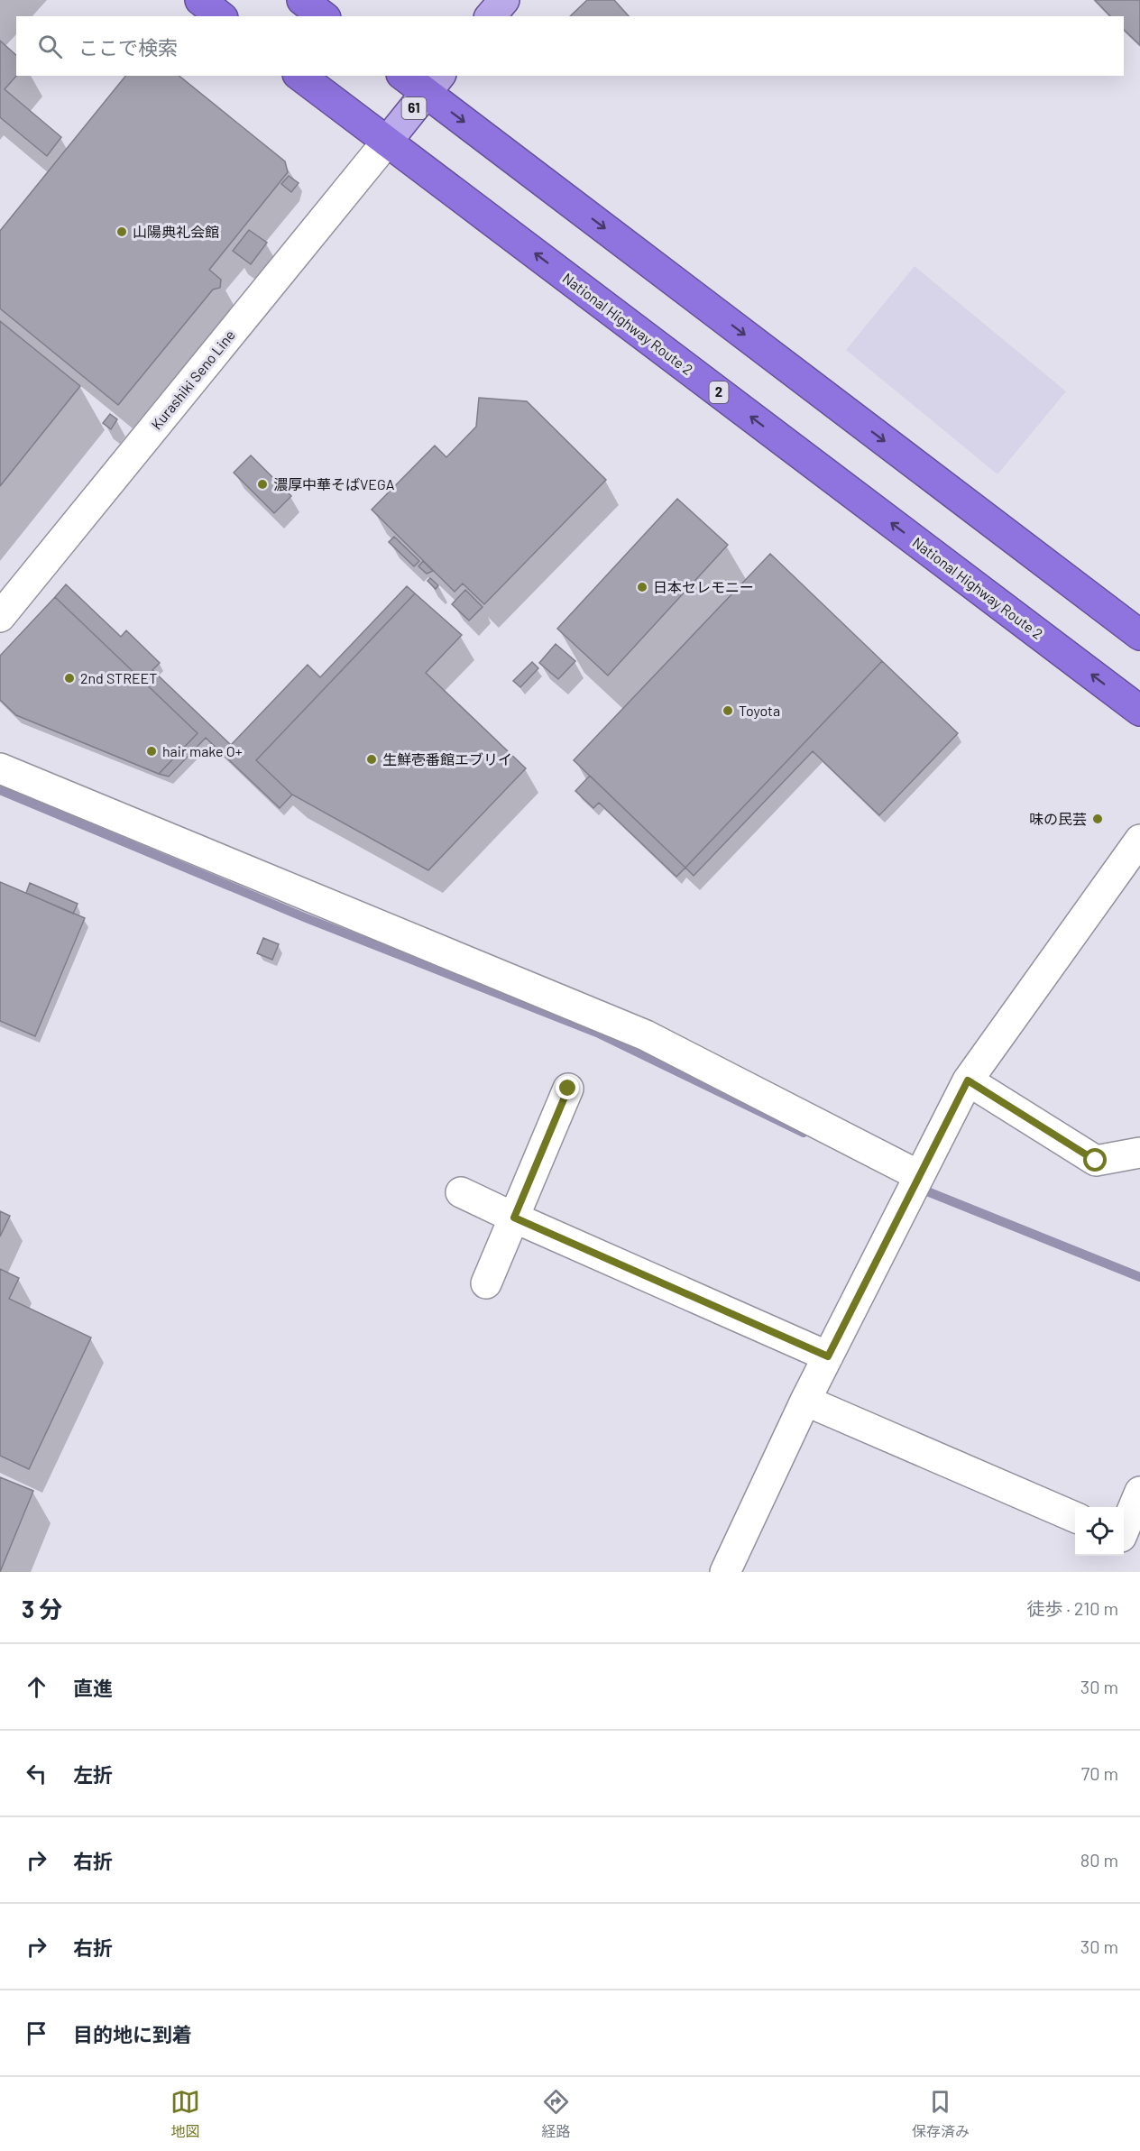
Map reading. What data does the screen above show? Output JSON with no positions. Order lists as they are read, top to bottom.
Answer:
{
  "streets": {
    "highway": ["National Highway Route 2", "2"],
    "main road": ["61"],
    "street": ["Kurashiki Seno Line"]
  },
  "crossings": [
    ["61", "National Highway Route 2"],
    ["61", "Kurashiki Seno Line"],
    ["National Highway Route 2", "Kurashiki Seno Line"]
  ],
  "places": [
    "山陽典礼会館",
    "濃厚中華そばVEGA",
    "日本セレモニー",
    "2nd STREET",
    "Toyota",
    "hair make O+",
    "生鮮壱番館エブリイ",
    "味の民芸"
  ],
  "page": {
    "search": "ここで検索",
    "heading": ["3 分", "徒歩 · 210 m"],
    "list": [
      ["直進", "30 m"],
      ["左折", "70 m"],
      ["右折", "80 m"],
      ["右折", "30 m"],
      "目的地に到着"
    ],
    "nav": ["地図", "経路", "保存済み"]
  }
}
